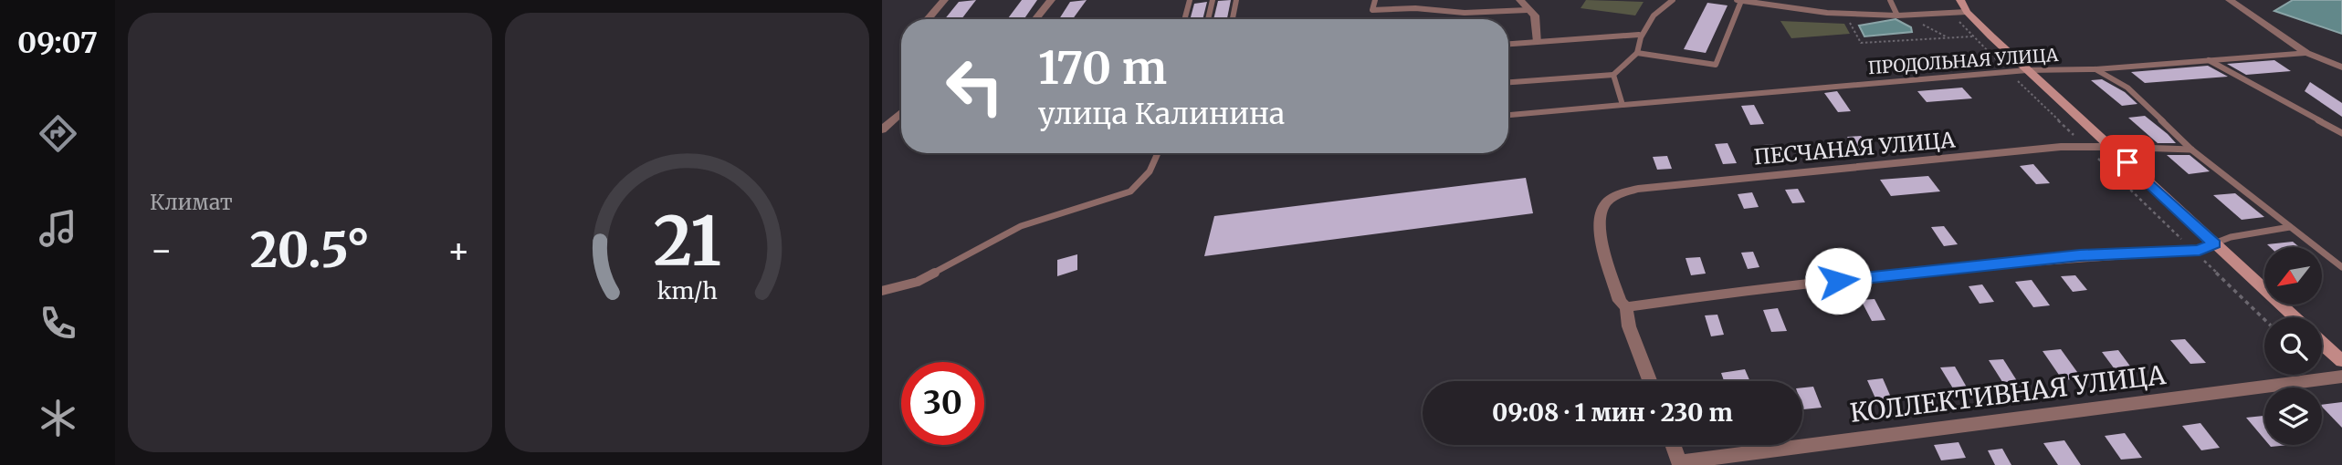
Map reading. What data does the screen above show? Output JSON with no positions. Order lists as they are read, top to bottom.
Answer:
{
  "streets": {
    "street": ["ПРОДОЛЬНАЯ УЛИЦА", "ПЕСЧАНАЯ УЛИЦА", "КОЛЛЕКТИВНАЯ УЛИЦА"]
  },
  "north": "bottom left",
  "page": {
    "tabs": "09:07",
    "tile": "Климат",
    "turn": ["170 m", "улица Калинина"],
    "heat": ["−", "20.5°", "+"],
    "limit": "30",
    "trip": "09:08 · 1 мин · 230 m",
    "gauge": ["21", "km/h"]
  }
}
